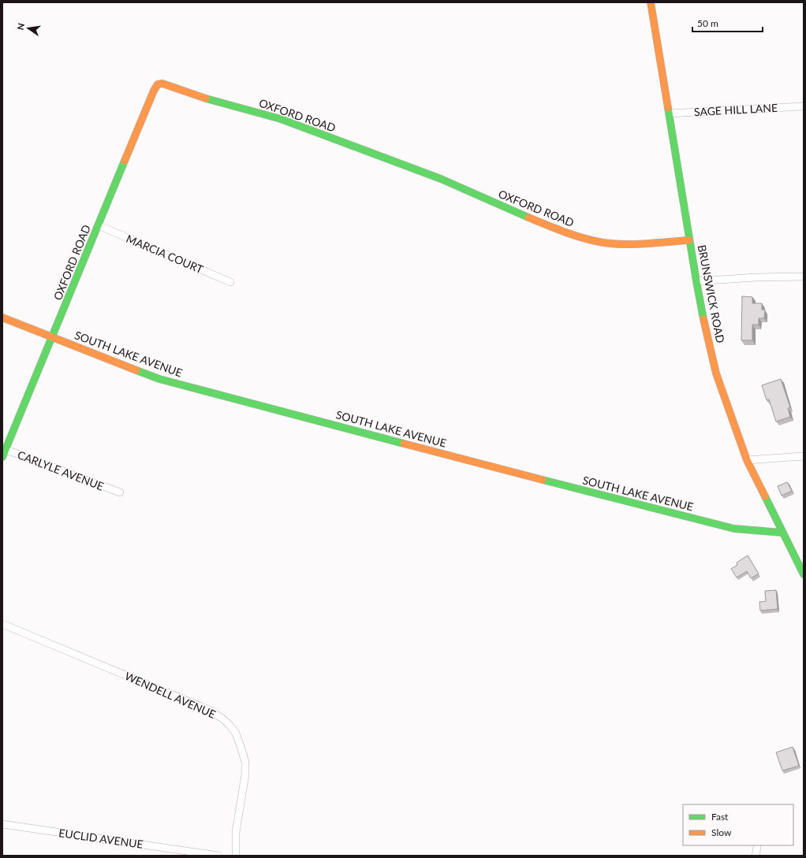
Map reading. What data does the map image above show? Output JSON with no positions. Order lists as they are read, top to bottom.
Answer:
{
  "streets": {
    "street": [
      "SAGE HILL LANE",
      "OXFORD ROAD",
      "MARCIA COURT",
      "BRUNSWICK ROAD",
      "SOUTH LAKE AVENUE",
      "CARLYLE AVENUE",
      "WENDELL AVENUE",
      "EUCLID AVENUE"
    ]
  },
  "crossings": [
    ["SAGE HILL LANE", "BRUNSWICK ROAD"],
    ["OXFORD ROAD", "MARCIA COURT"],
    ["OXFORD ROAD", "BRUNSWICK ROAD"],
    ["OXFORD ROAD", "SOUTH LAKE AVENUE"],
    ["OXFORD ROAD", "CARLYLE AVENUE"],
    ["BRUNSWICK ROAD", "SOUTH LAKE AVENUE"]
  ],
  "legend": ["Fast", "Slow"],
  "scale_bar": "50 m",
  "north": "left"
}
